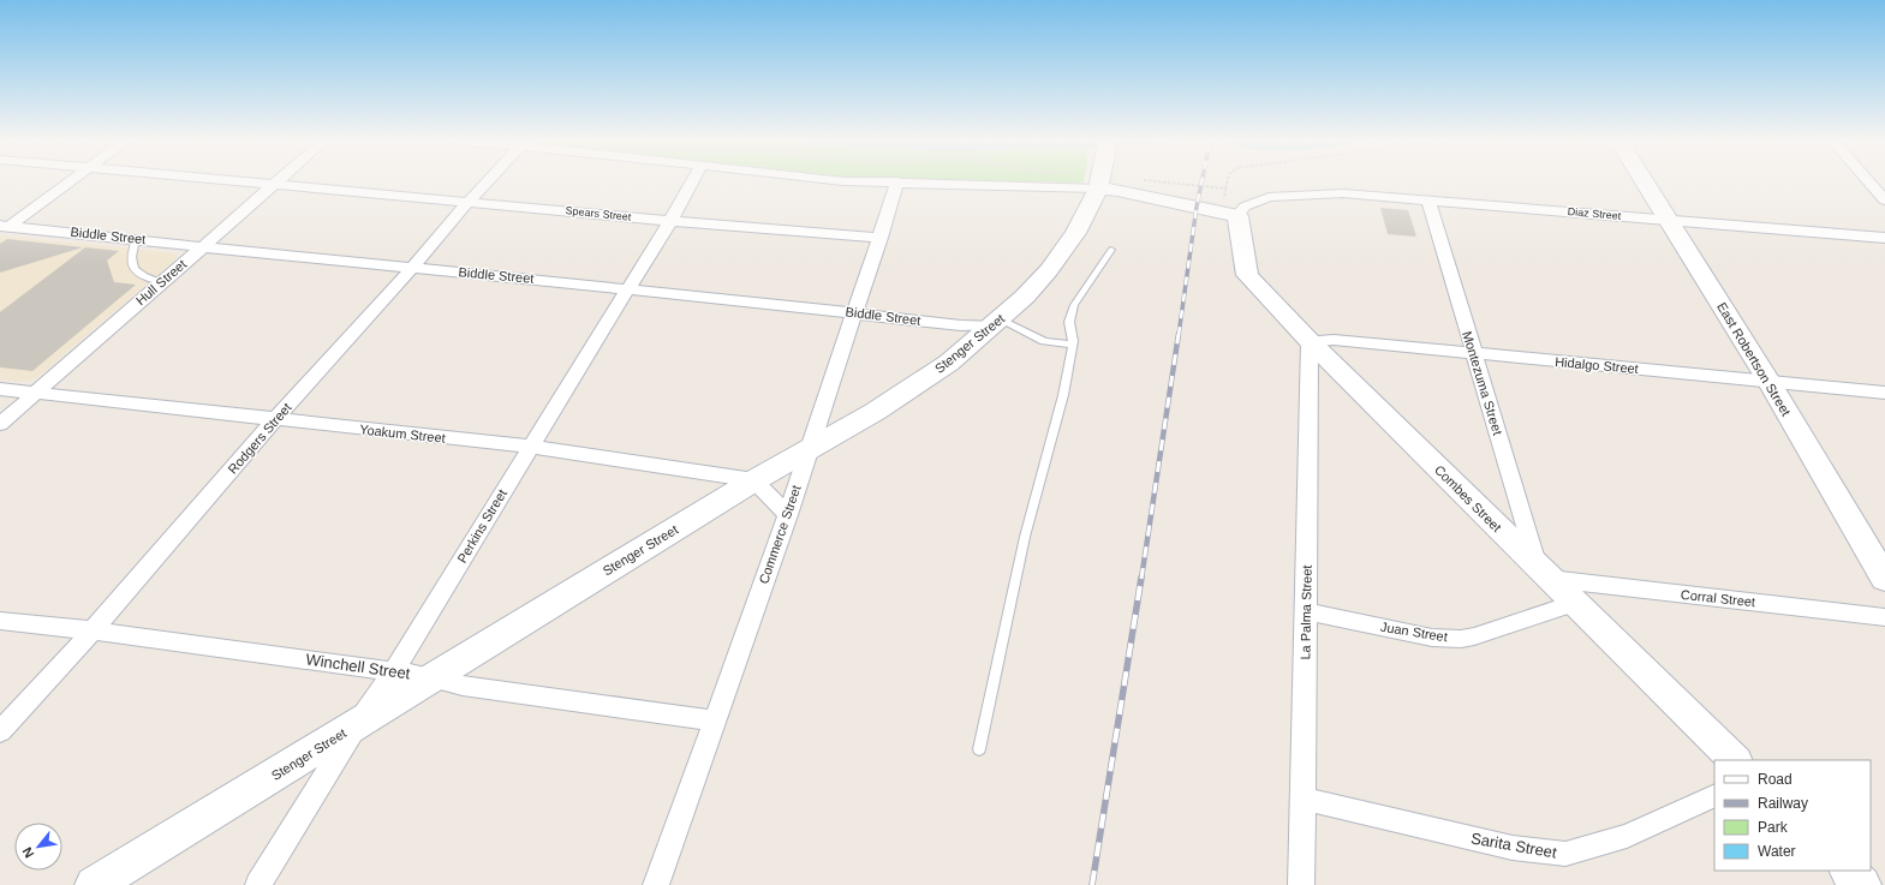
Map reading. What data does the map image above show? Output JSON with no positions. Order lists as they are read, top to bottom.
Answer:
{
  "streets": {
    "street": [
      "Spears Street",
      "Diaz Street",
      "Biddle Street",
      "Hull Street",
      "Stenger Street",
      "East Robertson Street",
      "Hidalgo Street",
      "Montezuma Street",
      "Yoakum Street",
      "Rodgers Street",
      "Combes Street",
      "Perkins Street",
      "Commerce Street",
      "Corral Street",
      "La Palma Street",
      "Juan Street",
      "Winchell Street",
      "Sarita Street"
    ]
  },
  "crossings": [
    ["Spears Street", "Hull Street"],
    ["Spears Street", "Rodgers Street"],
    ["Spears Street", "Perkins Street"],
    ["Spears Street", "Commerce Street"],
    ["Diaz Street", "East Robertson Street"],
    ["Diaz Street", "Montezuma Street"],
    ["Diaz Street", "Combes Street"],
    ["Biddle Street", "Hull Street"],
    ["Biddle Street", "Stenger Street"],
    ["Biddle Street", "Rodgers Street"],
    ["Biddle Street", "Perkins Street"],
    ["Biddle Street", "Commerce Street"],
    ["Hull Street", "Yoakum Street"],
    ["Stenger Street", "Yoakum Street"],
    ["Stenger Street", "Perkins Street"],
    ["Stenger Street", "Commerce Street"],
    ["Stenger Street", "Winchell Street"],
    ["East Robertson Street", "Hidalgo Street"],
    ["Hidalgo Street", "Montezuma Street"],
    ["Hidalgo Street", "Combes Street"],
    ["Hidalgo Street", "La Palma Street"],
    ["Montezuma Street", "Combes Street"],
    ["Montezuma Street", "Corral Street"],
    ["Yoakum Street", "Rodgers Street"],
    ["Yoakum Street", "Perkins Street"],
    ["Rodgers Street", "Winchell Street"],
    ["Combes Street", "Corral Street"],
    ["Combes Street", "La Palma Street"],
    ["Combes Street", "Juan Street"],
    ["Perkins Street", "Winchell Street"],
    ["Commerce Street", "Winchell Street"],
    ["La Palma Street", "Juan Street"],
    ["La Palma Street", "Sarita Street"]
  ],
  "legend": [
    "Road",
    "Railway",
    "Park",
    "Water"
  ],
  "north": "bottom left"
}
